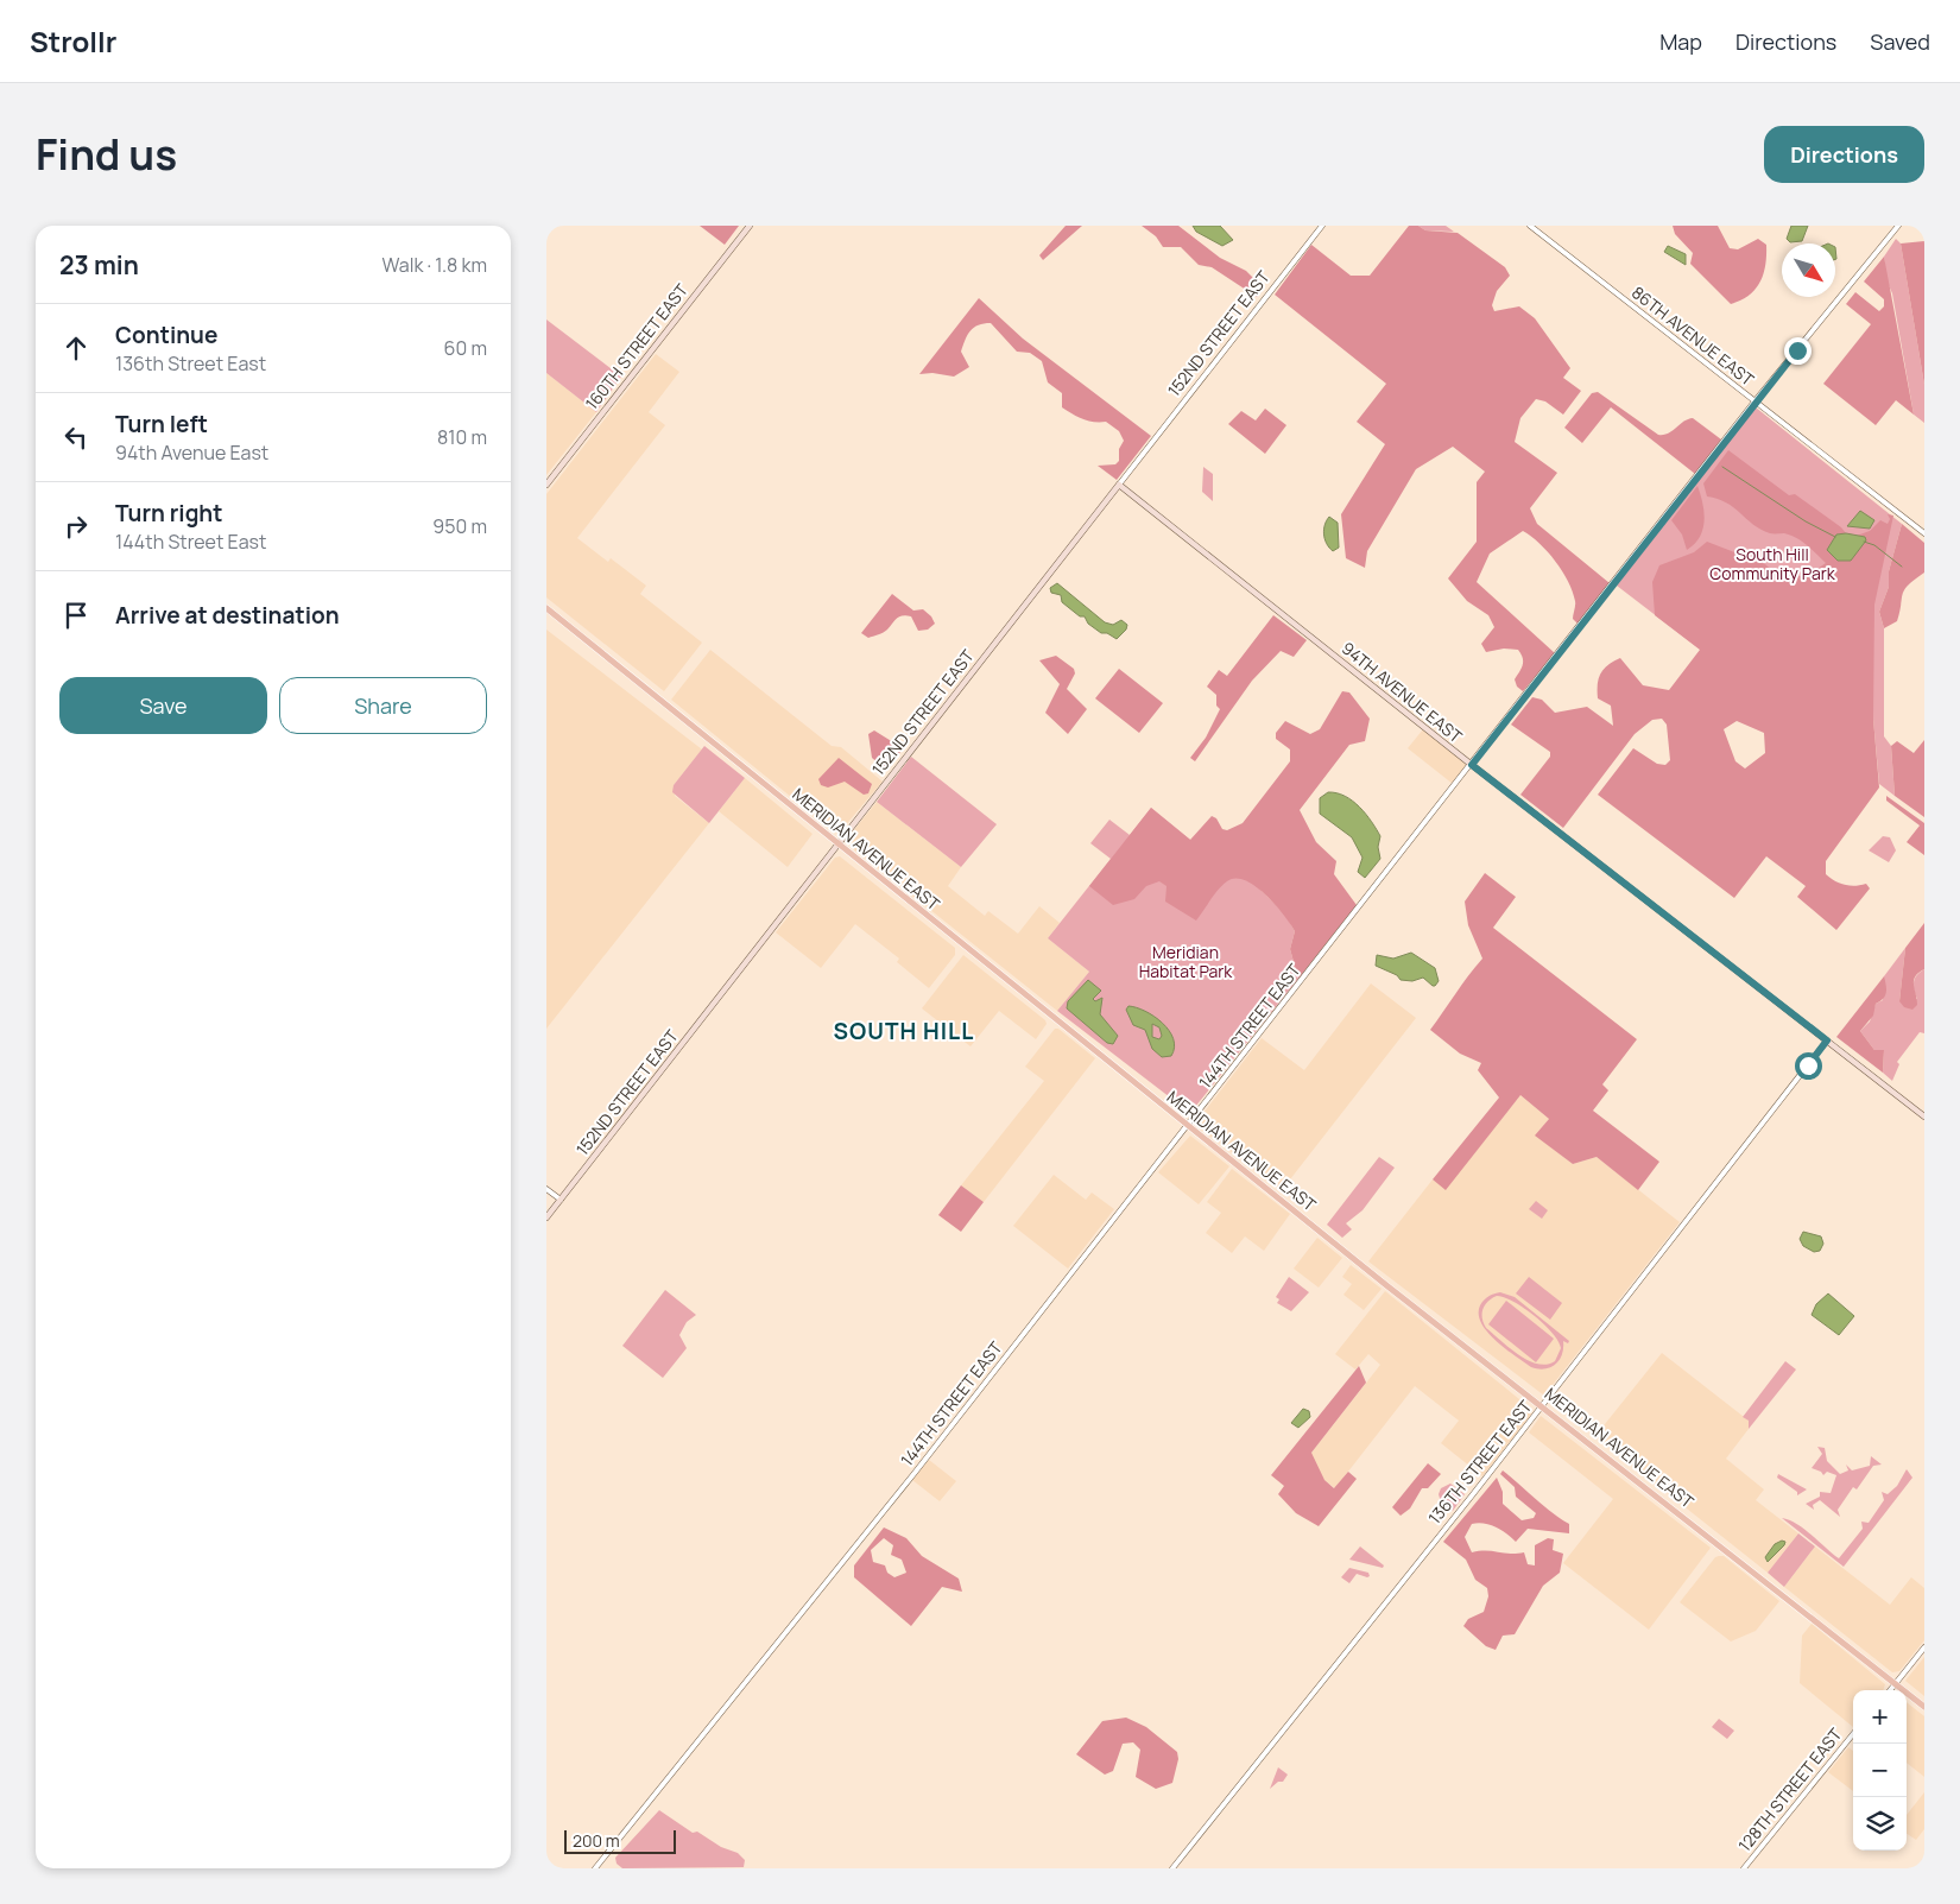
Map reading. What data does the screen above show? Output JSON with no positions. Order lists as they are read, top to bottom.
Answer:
{
  "streets": {
    "main road": [
      "152ND STREET EAST",
      "160TH STREET EAST",
      "94TH AVENUE EAST",
      "MERIDIAN AVENUE EAST"
    ],
    "street": [
      "86TH AVENUE EAST",
      "144TH STREET EAST",
      "136TH STREET EAST",
      "128TH STREET EAST"
    ]
  },
  "crossings": [
    ["152ND STREET EAST", "94TH AVENUE EAST"],
    ["152ND STREET EAST", "MERIDIAN AVENUE EAST"],
    ["86TH AVENUE EAST", "144TH STREET EAST"],
    ["94TH AVENUE EAST", "144TH STREET EAST"],
    ["94TH AVENUE EAST", "136TH STREET EAST"],
    ["MERIDIAN AVENUE EAST", "144TH STREET EAST"],
    ["MERIDIAN AVENUE EAST", "136TH STREET EAST"]
  ],
  "districts": ["SOUTH HILL"],
  "parks": ["South Hill Community Park", "Meridian Habitat Park"],
  "scale_bar": "200 m",
  "north": "bottom right",
  "page": {
    "header": "Strollr",
    "nav": ["Map", "Directions", "Saved"],
    "title": "Find us",
    "buttons": [
      "Directions",
      ["Save", "Share"]
    ],
    "heading": ["23 min", "Walk · 1.8 km"],
    "list": [
      ["Continue", "136th Street East", "60 m"],
      ["Turn left", "94th Avenue East", "810 m"],
      ["Turn right", "144th Street East", "950 m"],
      "Arrive at destination"
    ],
    "map_buttons": ["+", "−"],
    "scale": "200 m"
  }
}
